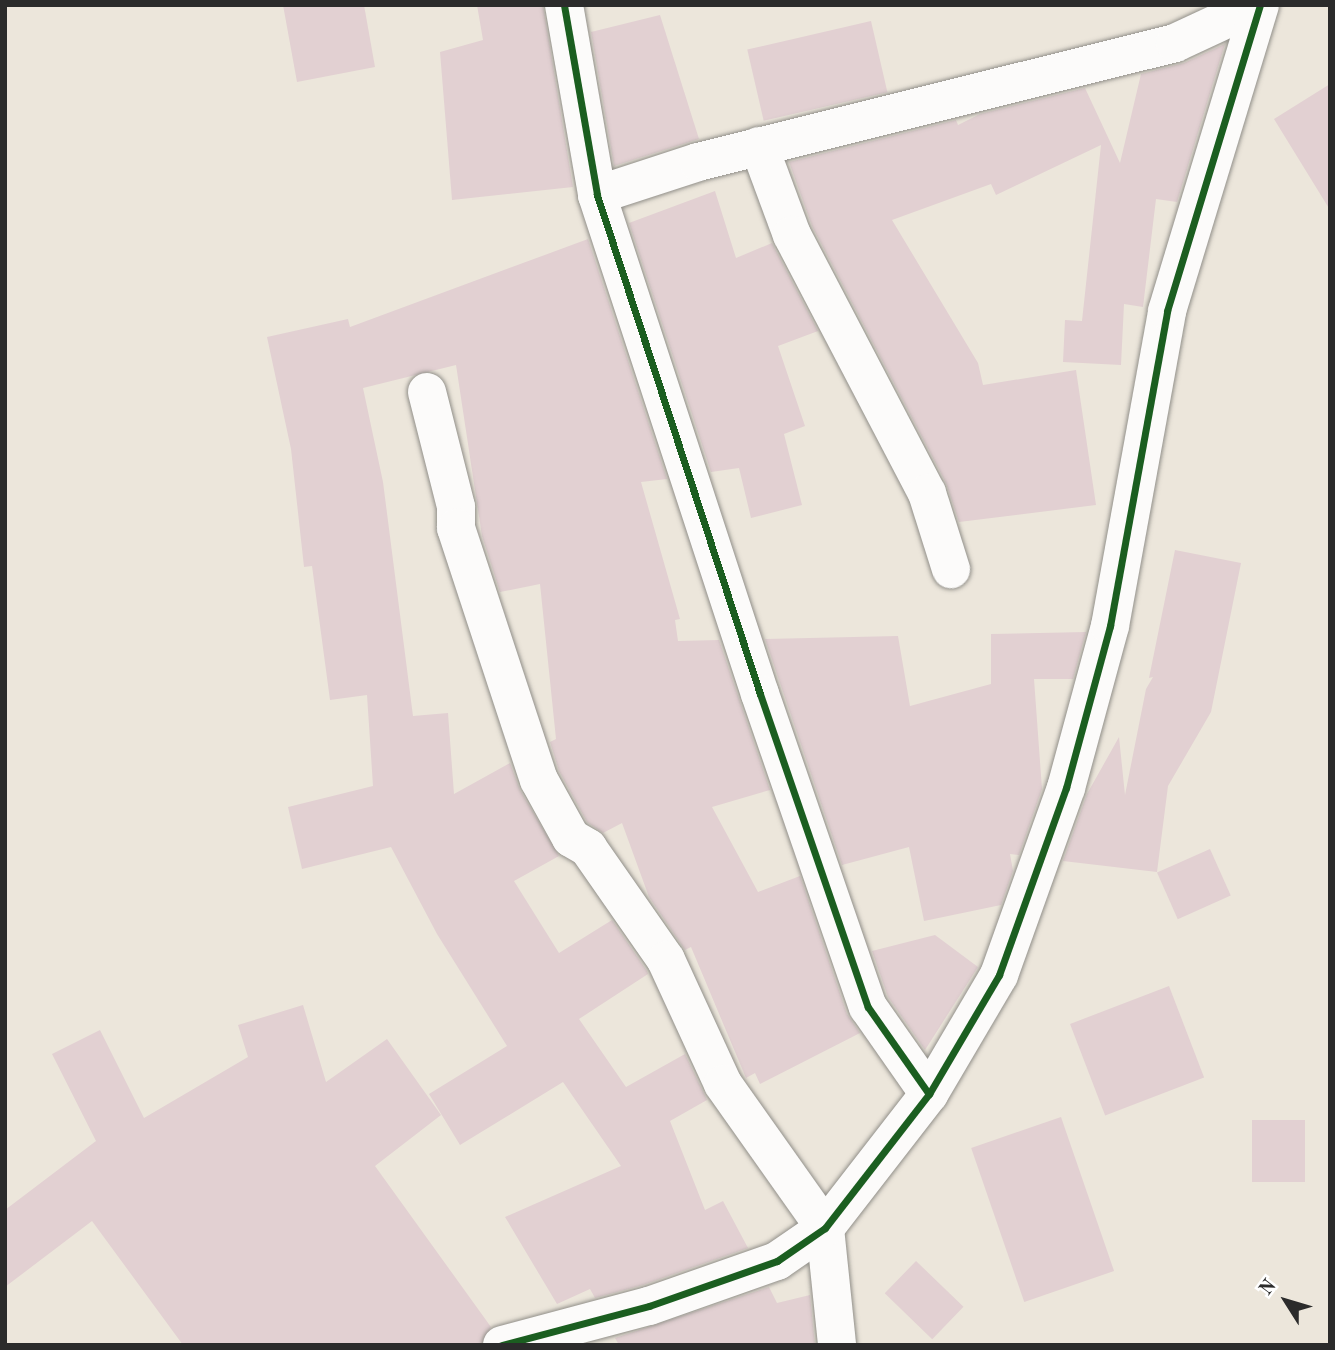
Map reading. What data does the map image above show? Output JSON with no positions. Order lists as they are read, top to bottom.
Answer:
{
  "north": "top left"
}
